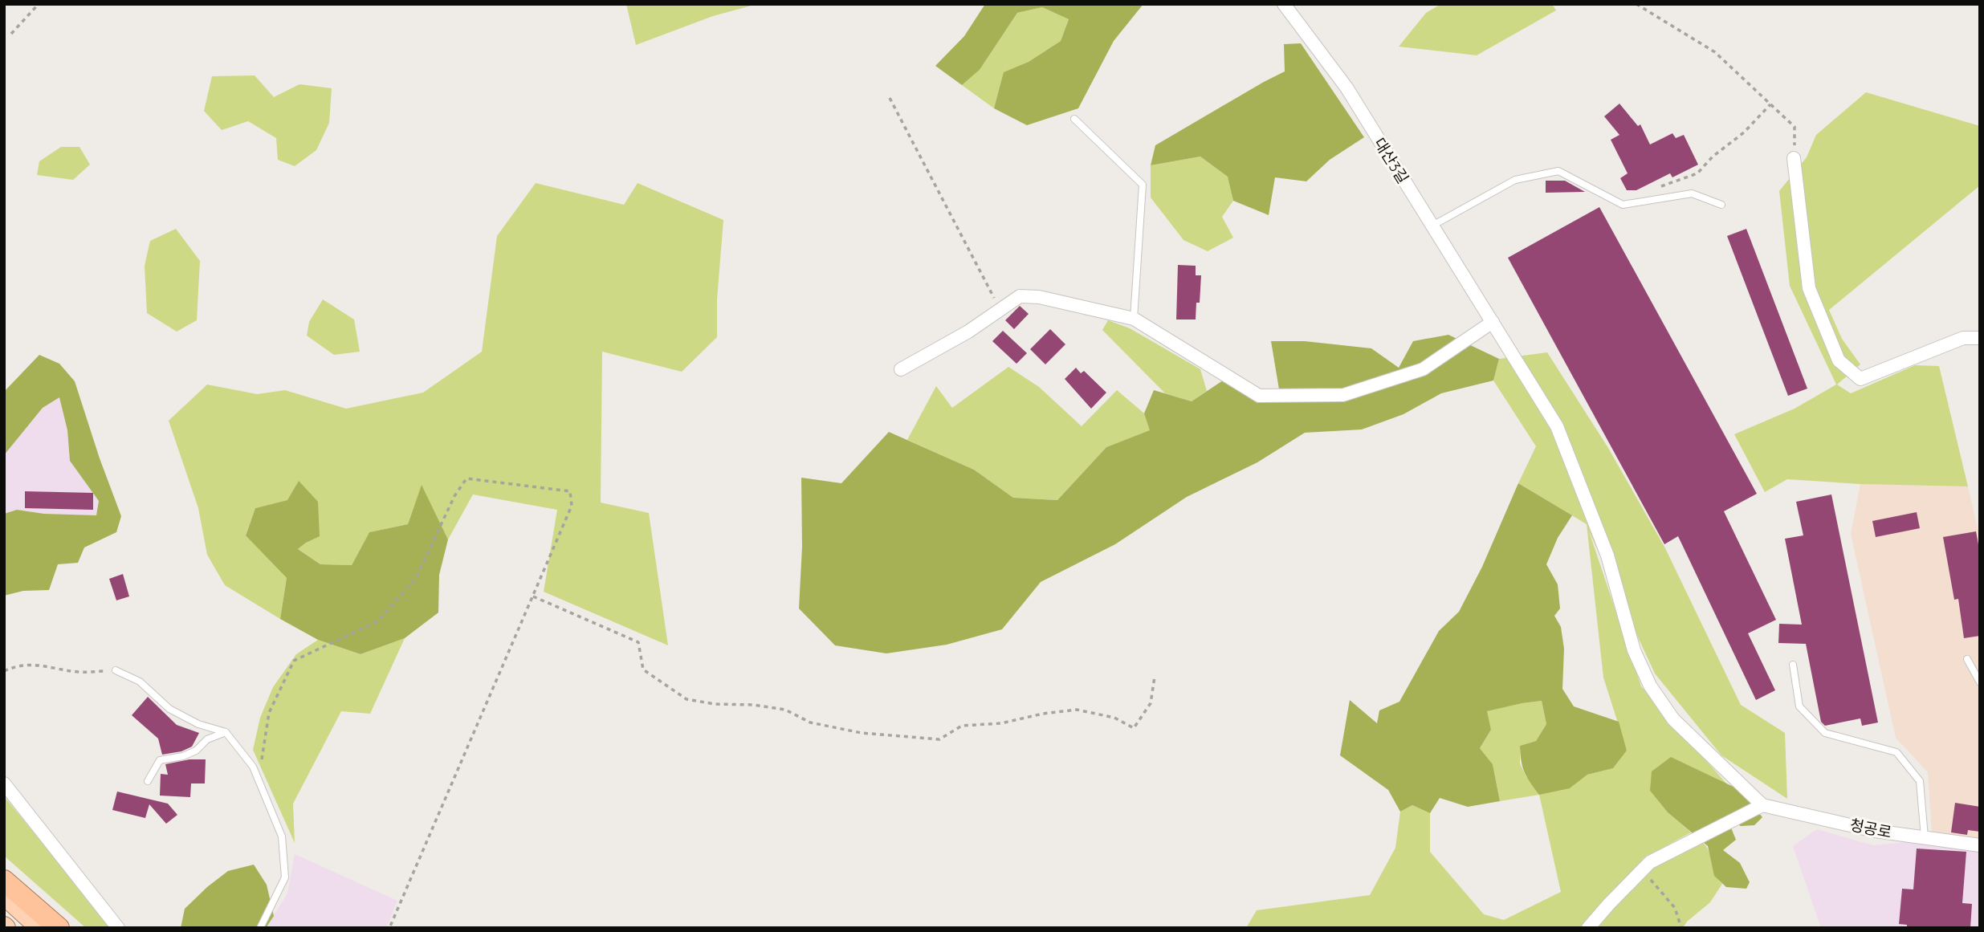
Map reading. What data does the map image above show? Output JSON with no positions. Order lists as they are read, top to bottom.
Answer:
{
  "streets": {
    "street": ["대산3길", "청공로"]
  },
  "crossings": [
    ["대산3길", "청공로"]
  ]
}
